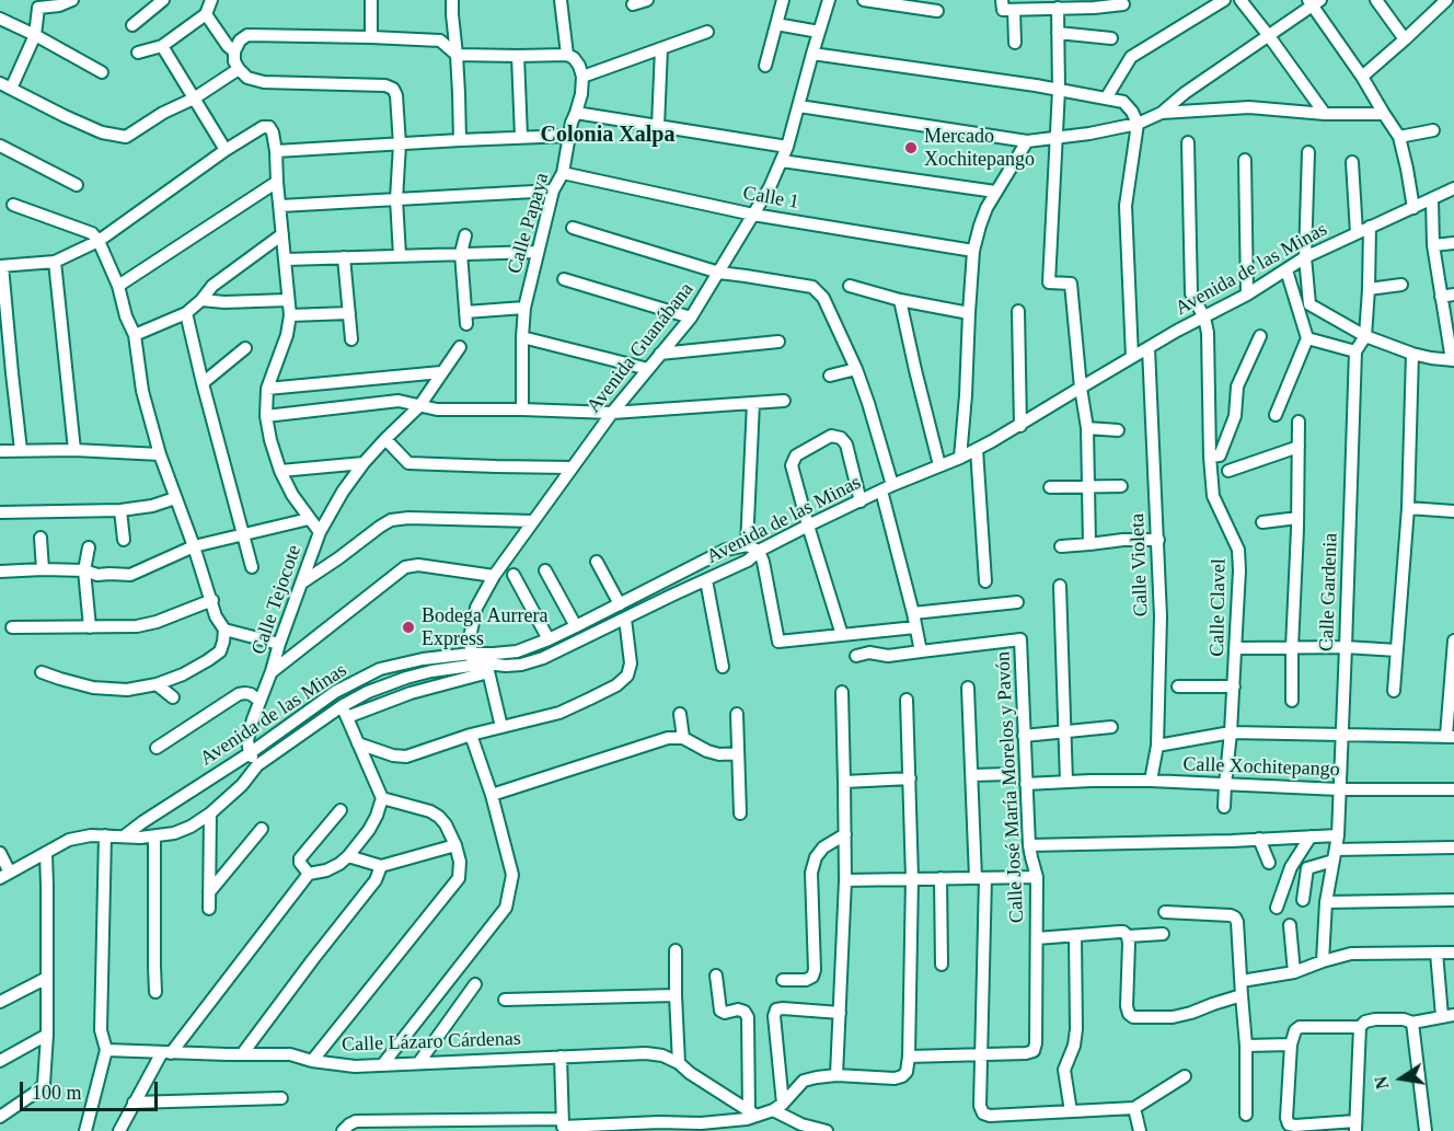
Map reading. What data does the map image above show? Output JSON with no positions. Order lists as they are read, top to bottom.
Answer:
{
  "streets": {
    "street": [
      "Calle 1",
      "Calle Papaya",
      "Avenida de las Minas",
      "Avenida Guanábana",
      "Calle Violeta",
      "Calle Gardenia",
      "Calle Tejocote",
      "Calle Clavel",
      "Calle Xochitepango",
      "Calle José María Morelos y Pavón",
      "Calle Lázaro Cárdenas"
    ]
  },
  "crossings": [
    ["Calle 1", "Calle Papaya"],
    ["Calle 1", "Avenida Guanábana"],
    ["Avenida de las Minas", "Avenida Guanábana"],
    ["Avenida de las Minas", "Calle Violeta"],
    ["Avenida de las Minas", "Calle Tejocote"],
    ["Avenida de las Minas", "Calle Clavel"],
    ["Calle Violeta", "Calle Xochitepango"],
    ["Calle Gardenia", "Calle Xochitepango"],
    ["Calle Clavel", "Calle Xochitepango"],
    ["Calle Xochitepango", "Calle José María Morelos y Pavón"]
  ],
  "districts": ["Colonia Xalpa"],
  "places": ["Mercado Xochitepango", "Bodega Aurrera Express"],
  "scale_bar": "100 m",
  "north": "left"
}
